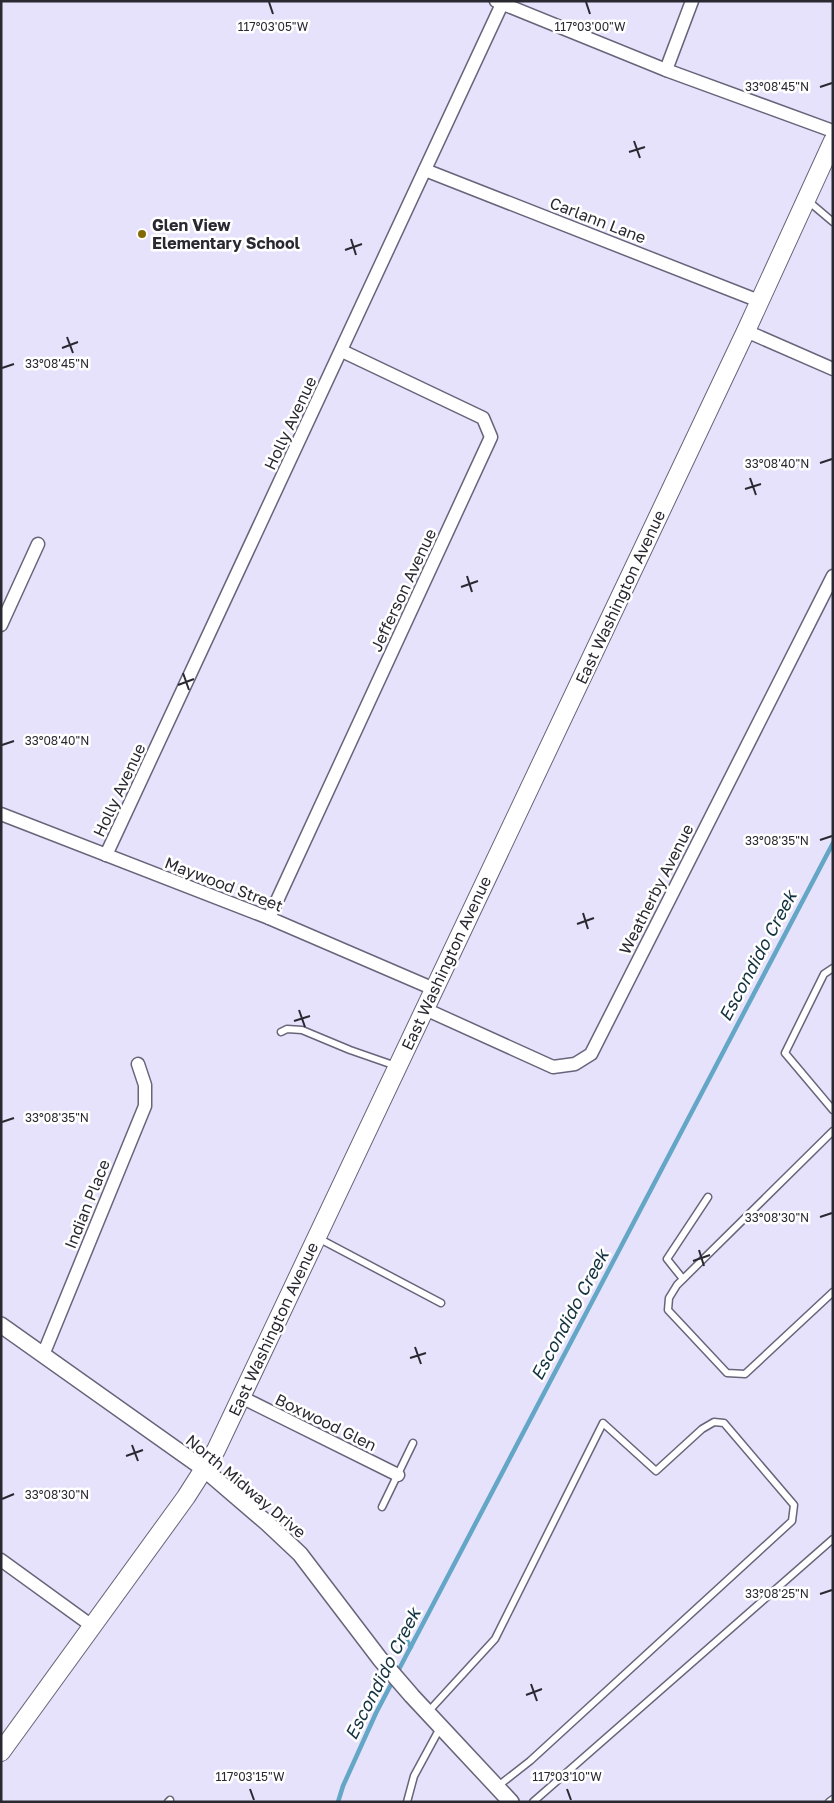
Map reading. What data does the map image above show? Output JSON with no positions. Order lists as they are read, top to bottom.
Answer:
{
  "streets": {
    "main road": ["East Washington Avenue"],
    "street": [
      "Carlann Lane",
      "Holly Avenue",
      "Jefferson Avenue",
      "Maywood Street",
      "Weatherby Avenue",
      "Indian Place",
      "Boxwood Glen",
      "North Midway Drive"
    ]
  },
  "crossings": [
    ["Carlann Lane", "Holly Avenue"],
    ["Carlann Lane", "East Washington Avenue"],
    ["Holly Avenue", "Jefferson Avenue"],
    ["Holly Avenue", "Maywood Street"],
    ["Jefferson Avenue", "Maywood Street"],
    ["East Washington Avenue", "Maywood Street"],
    ["East Washington Avenue", "Weatherby Avenue"],
    ["East Washington Avenue", "Boxwood Glen"],
    ["East Washington Avenue", "North Midway Drive"],
    ["Indian Place", "North Midway Drive"]
  ],
  "water": ["Escondido Creek"],
  "places": ["Glen View Elementary School"],
  "coordinates": [
    "117°03'05\"W",
    "117°03'00\"W",
    "33°08'45\"N",
    "33°08'40\"N",
    "33°08'35\"N",
    "33°08'30\"N",
    "33°08'25\"N",
    "117°03'15\"W",
    "117°03'10\"W"
  ]
}
